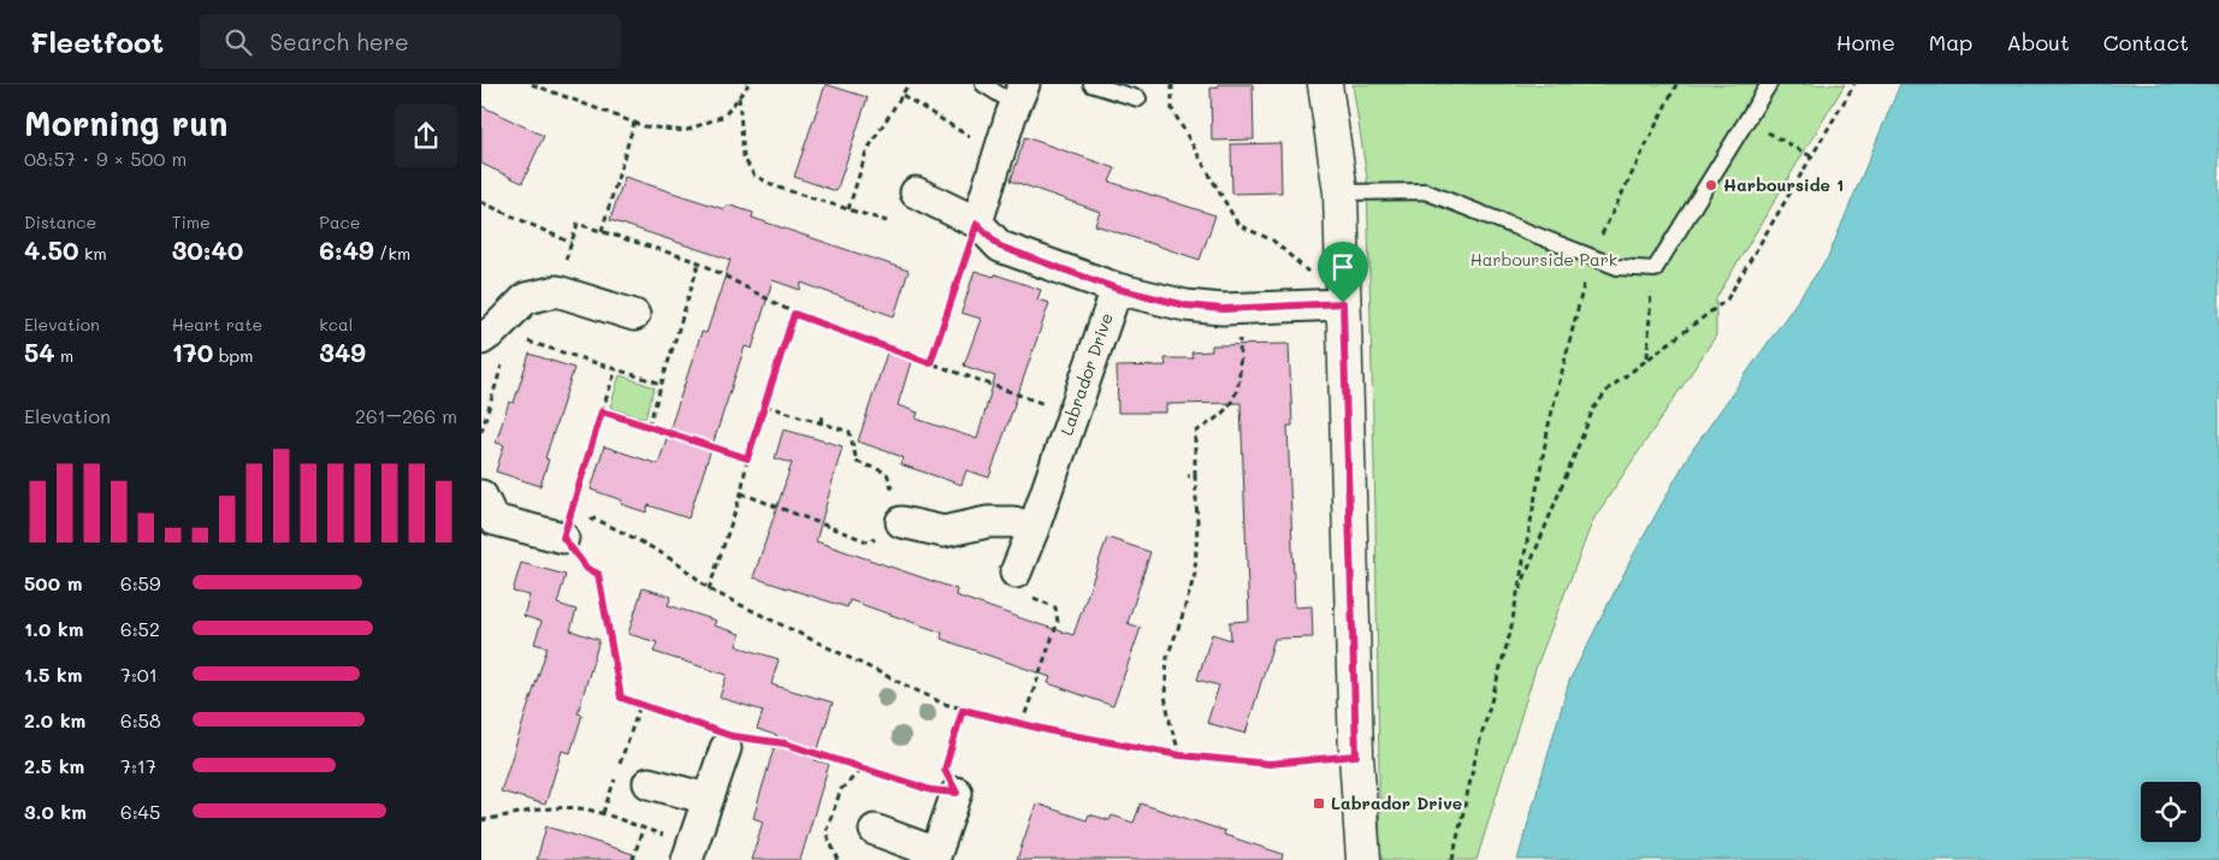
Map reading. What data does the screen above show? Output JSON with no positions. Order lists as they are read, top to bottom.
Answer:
{
  "streets": {
    "street": ["Labrador Drive"]
  },
  "parks": ["Harbourside Park"],
  "places": {
    "other": ["Harbourside 1"],
    "transit": ["Labrador Drive"]
  },
  "page": {
    "header": "Fleetfoot",
    "search": "Search here",
    "nav": [
      "Home",
      "Map",
      "About",
      "Contact"
    ],
    "heading": ["Morning run", "08:57 · 9 × 500 m"],
    "stats": [
      ["Distance", "4.50 km"],
      ["Time", "30:40"],
      ["Pace", "6:49 /km"],
      ["Elevation", "54 m"],
      ["Heart rate", "170 bpm"],
      ["kcal", "349"]
    ],
    "chart": ["Elevation", "261–266 m"],
    "list": [
      {
        "name": "500 m",
        "note": "6:59"
      },
      {
        "name": "1.0 km",
        "note": "6:52"
      },
      {
        "name": "1.5 km",
        "note": "7:01"
      },
      {
        "name": "2.0 km",
        "note": "6:58"
      },
      {
        "name": "2.5 km",
        "note": "7:17"
      },
      {
        "name": "3.0 km",
        "note": "6:45"
      }
    ]
  }
}
